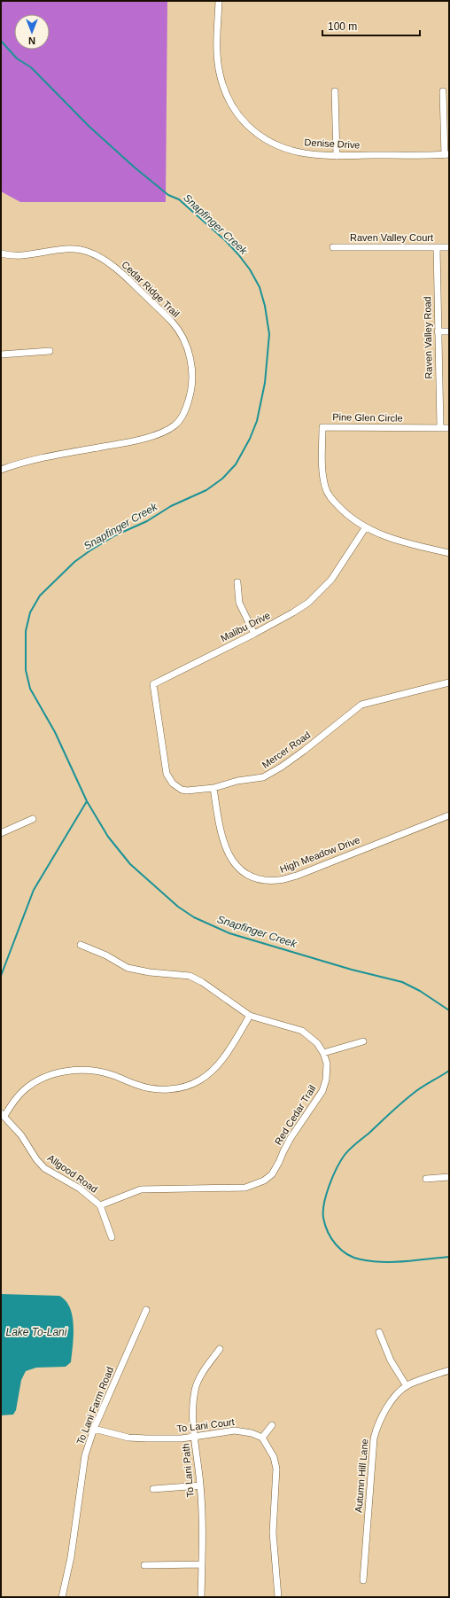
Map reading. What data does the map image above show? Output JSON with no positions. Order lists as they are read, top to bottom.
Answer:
{
  "streets": {
    "street": [
      "Denise Drive",
      "Raven Valley Court",
      "Cedar Ridge Trail",
      "Raven Valley Road",
      "Pine Glen Circle",
      "Malibu Drive",
      "Mercer Road",
      "High Meadow Drive",
      "Red Cedar Trail",
      "Allgood Road",
      "To Lani Farm Road",
      "To Lani Court",
      "To Lani Path",
      "Autumn Hill Lane"
    ]
  },
  "crossings": [
    ["Raven Valley Court", "Raven Valley Road"],
    ["Raven Valley Road", "Pine Glen Circle"],
    ["Pine Glen Circle", "Malibu Drive"],
    ["Malibu Drive", "Mercer Road"],
    ["Mercer Road", "High Meadow Drive"],
    ["Red Cedar Trail", "Allgood Road"],
    ["To Lani Farm Road", "To Lani Court"],
    ["To Lani Court", "To Lani Path"]
  ],
  "water": ["Snapfinger Creek", "Lake To-Lani"],
  "scale_bar": "100 m",
  "north": "bottom"
}
